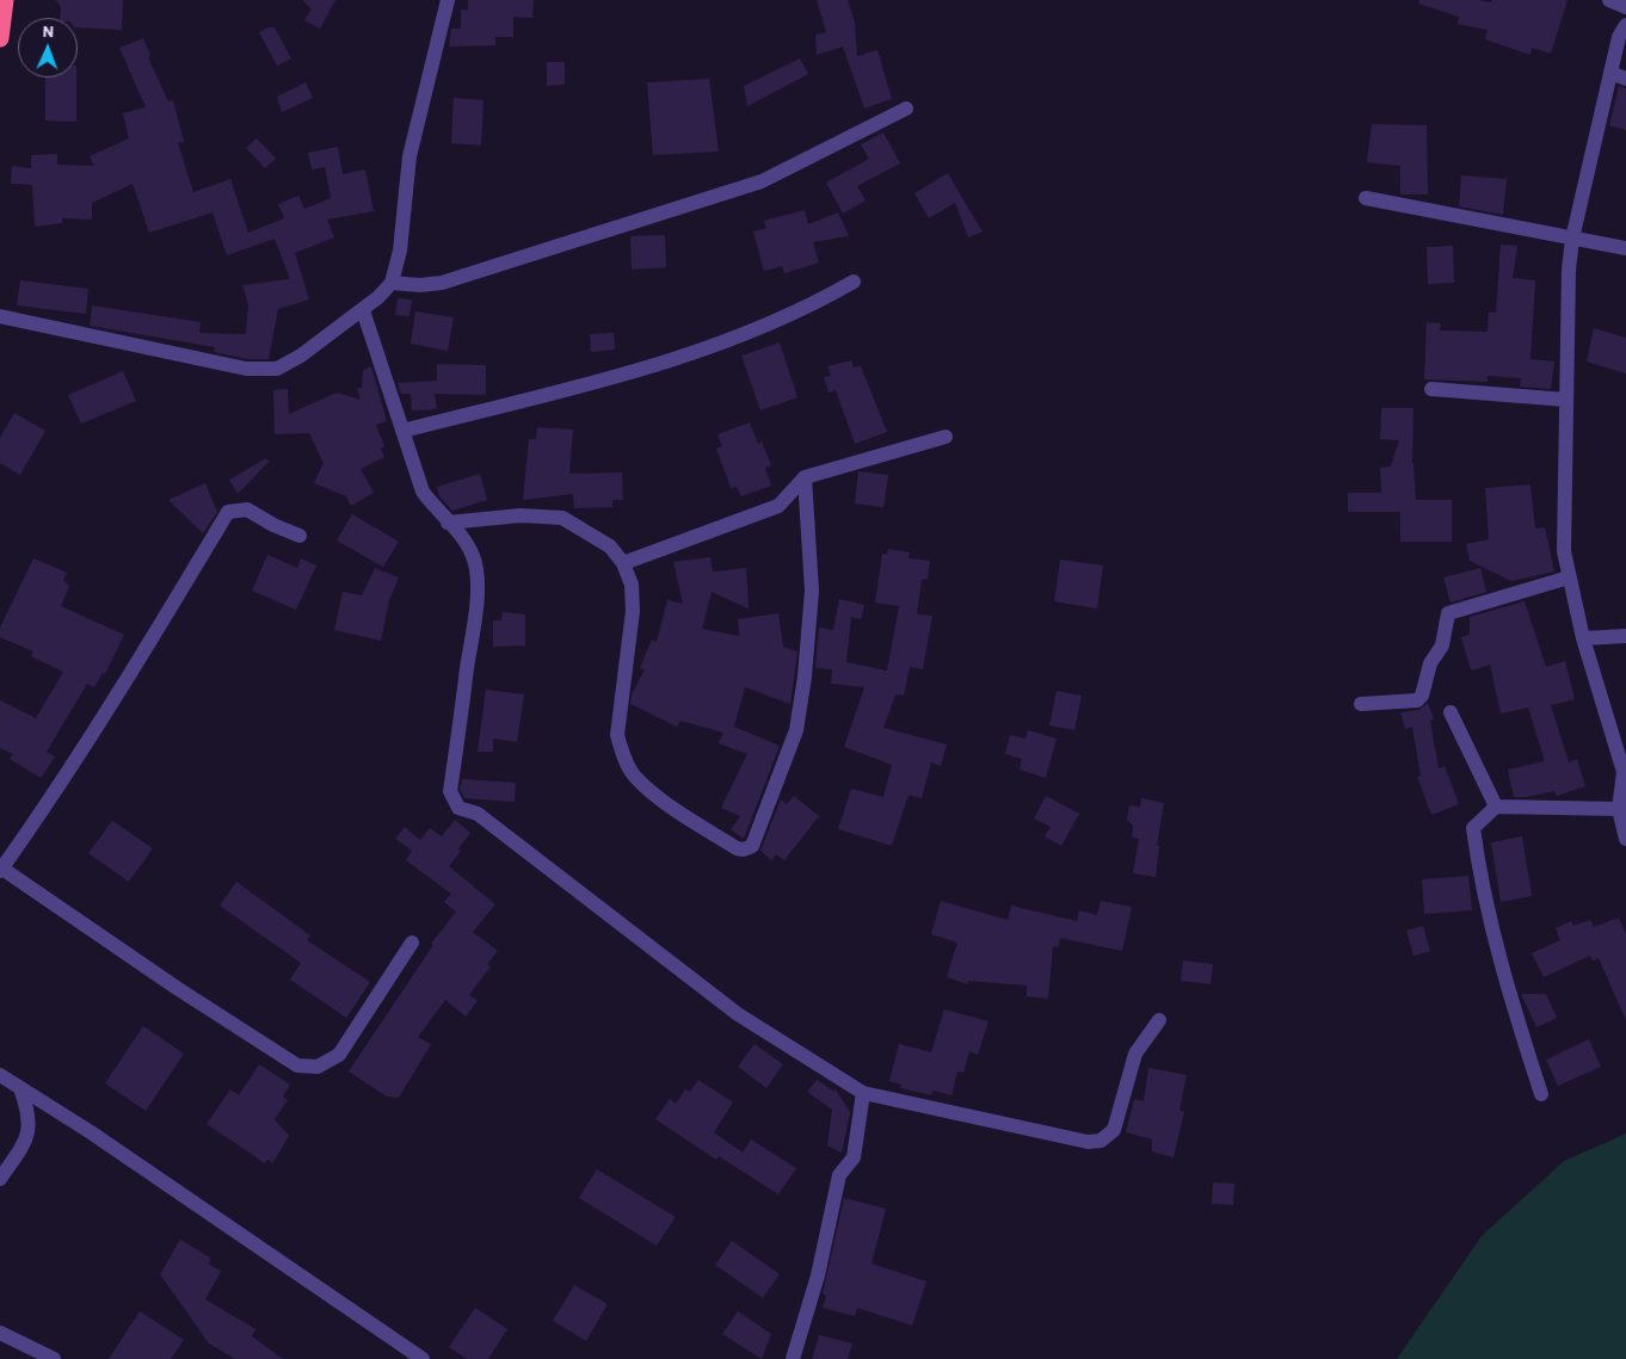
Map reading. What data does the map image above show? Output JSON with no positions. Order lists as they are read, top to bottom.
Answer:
{
  "north": "top"
}
